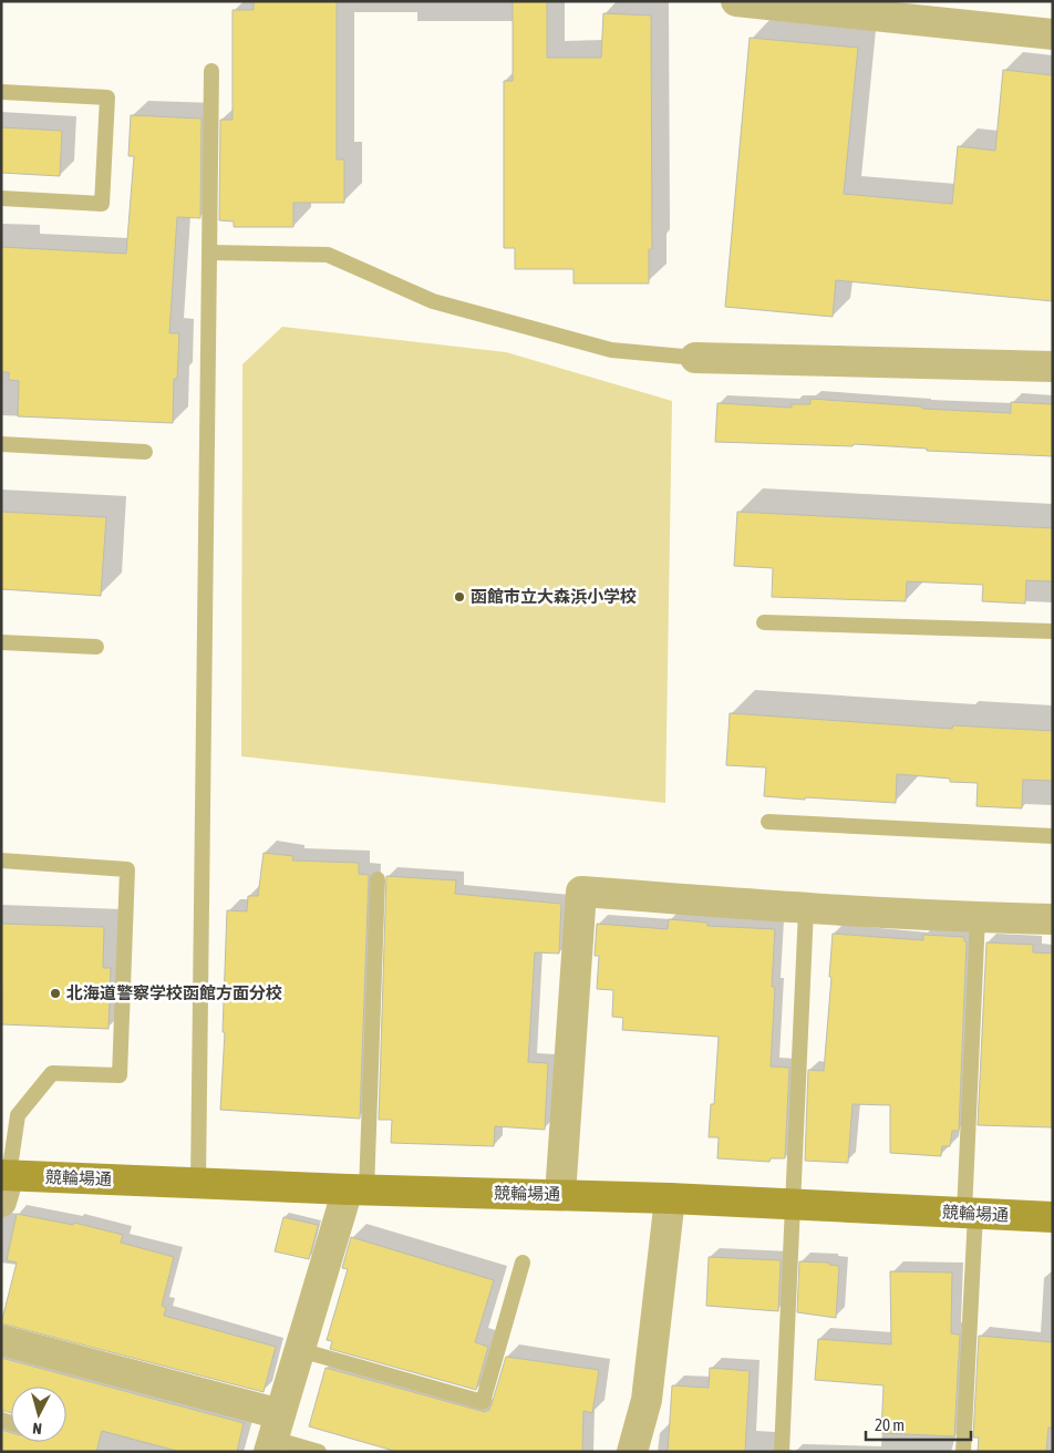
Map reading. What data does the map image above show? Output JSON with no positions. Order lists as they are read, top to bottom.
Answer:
{
  "streets": {
    "street": ["競輪場通"]
  },
  "places": ["函館市立大森浜小学校", "北海道警察学校函館方面分校"],
  "scale_bar": "20 m",
  "north": "bottom"
}
